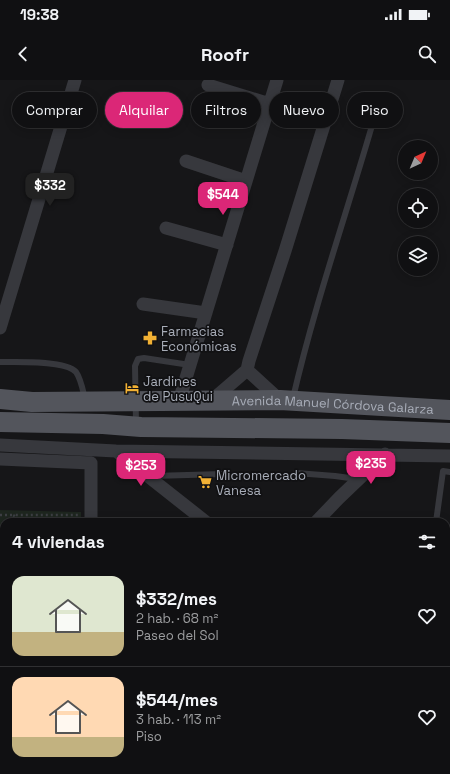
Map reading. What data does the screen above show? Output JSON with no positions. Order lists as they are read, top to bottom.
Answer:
{
  "streets": {
    "main road": ["Avenida Manuel Córdova Galarza"]
  },
  "places": {
    "pharmacy": ["Farmacias Económicas"],
    "hotel": ["Jardines de PusuQui"],
    "supermarket": ["Micromercado Vanesa"]
  },
  "north": "top right",
  "page": {
    "status": "19:38",
    "header": "Roofr",
    "chip": [
      "Comprar",
      "Alquilar",
      "Filtros",
      "Nuevo",
      "Piso"
    ],
    "price": [
      "$332",
      "$544",
      "$235",
      "$253"
    ],
    "heading": "4 viviendas",
    "list": [
      {
        "name": "$332/mes",
        "note": "2 hab. · 68 m² · Paseo del Sol"
      },
      {
        "name": "$544/mes",
        "note": "3 hab. · 113 m² · Piso"
      }
    ]
  }
}
